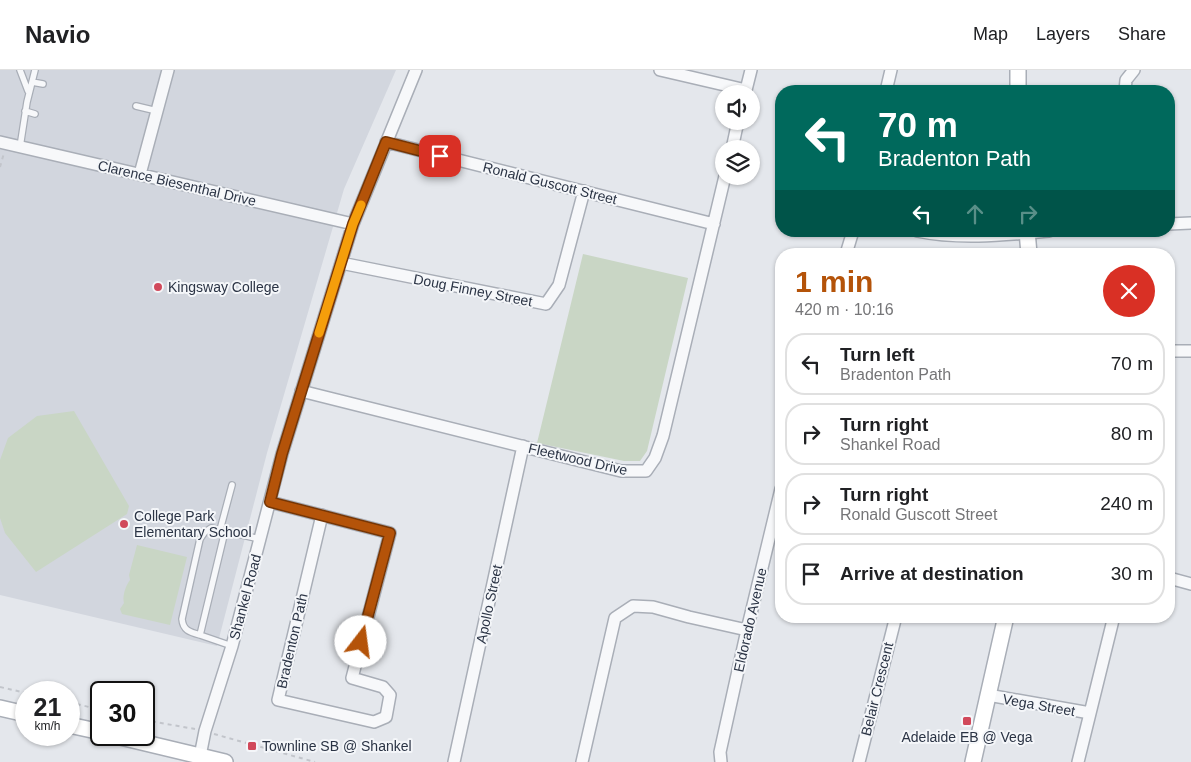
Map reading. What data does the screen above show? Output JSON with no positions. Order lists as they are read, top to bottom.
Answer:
{
  "streets": {
    "street": [
      "Clarence Biesenthal Drive",
      "Ronald Guscott Street",
      "Doug Finney Street",
      "Fleetwood Drive",
      "Shankel Road",
      "Apollo Street",
      "Eldorado Avenue",
      "Bradenton Path",
      "Belair Crescent",
      "Vega Street"
    ]
  },
  "crossings": [
    ["Clarence Biesenthal Drive", "Shankel Road"],
    ["Ronald Guscott Street", "Doug Finney Street"],
    ["Ronald Guscott Street", "Fleetwood Drive"],
    ["Ronald Guscott Street", "Shankel Road"],
    ["Doug Finney Street", "Shankel Road"],
    ["Fleetwood Drive", "Shankel Road"],
    ["Fleetwood Drive", "Apollo Street"],
    ["Shankel Road", "Bradenton Path"]
  ],
  "places": {
    "other": ["Kingsway College", "College Park Elementary School"],
    "transit": ["Adelaide EB @ Vega", "Townline SB @ Shankel"]
  },
  "page": {
    "header": "Navio",
    "nav": ["Map", "Layers", "Share"],
    "turn": ["70 m", "Bradenton Path"],
    "heading": ["1 min", "420 m · 10:16"],
    "list": [
      {
        "name": "Turn left",
        "note": "Bradenton Path",
        "value": "70 m"
      },
      {
        "name": "Turn right",
        "note": "Shankel Road",
        "value": "80 m"
      },
      {
        "name": "Turn right",
        "note": "Ronald Guscott Street",
        "value": "240 m"
      },
      {
        "name": "Arrive at destination",
        "value": "30 m"
      }
    ],
    "speed": "21 km/h",
    "limit": "30"
  }
}
